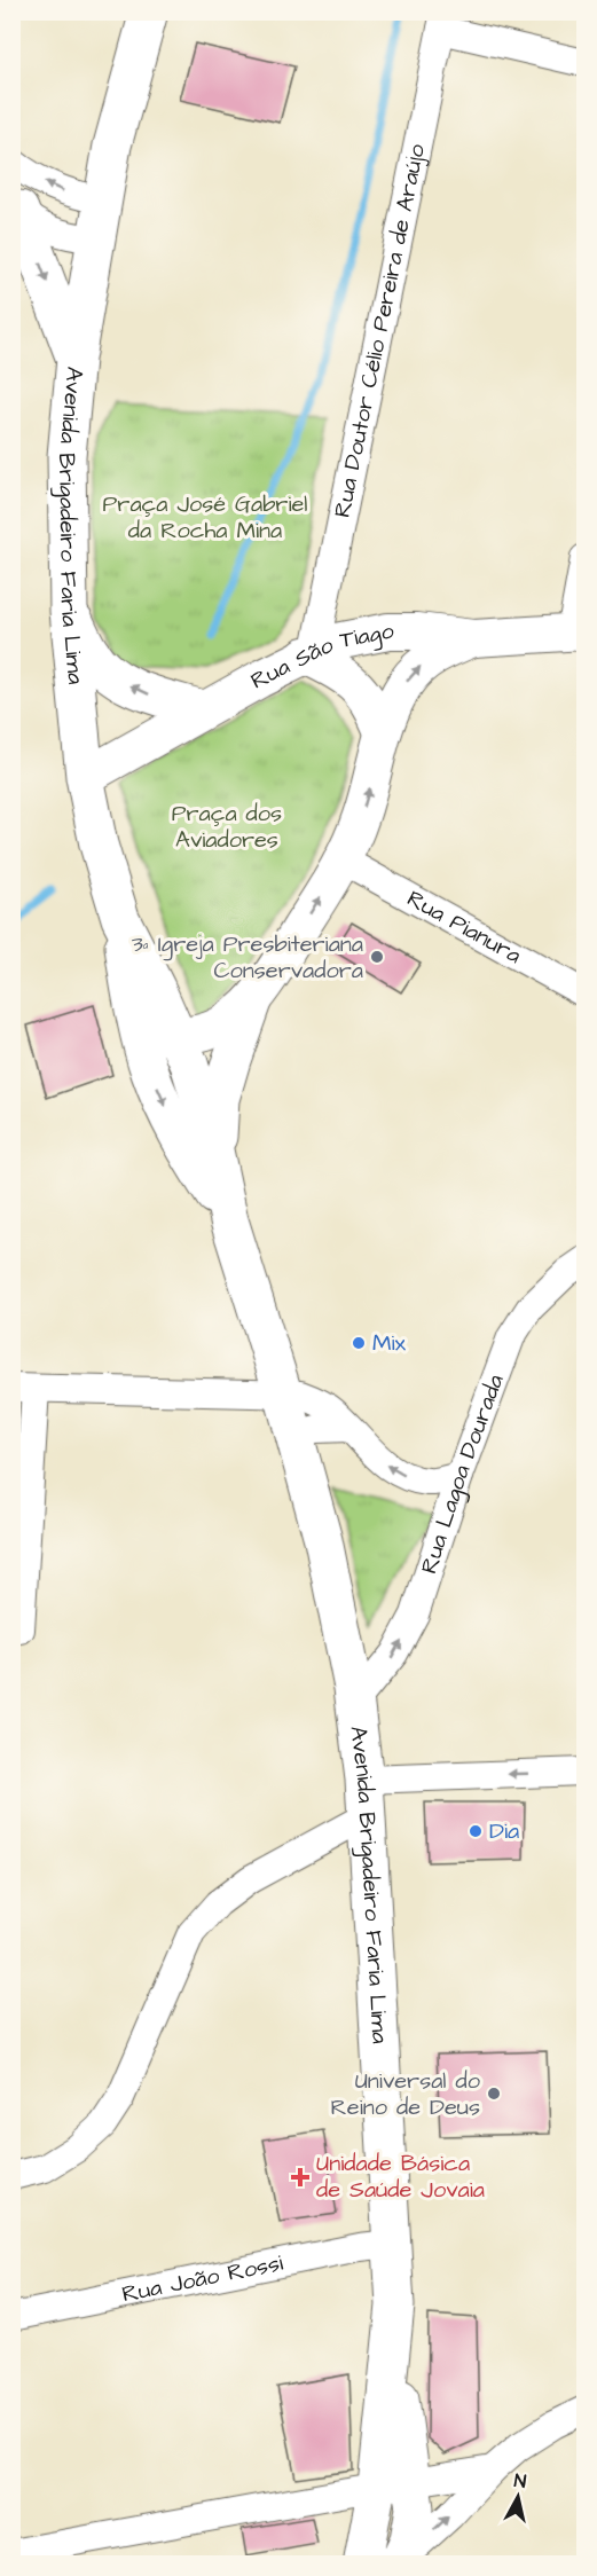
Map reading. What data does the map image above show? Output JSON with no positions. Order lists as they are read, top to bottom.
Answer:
{
  "streets": {
    "main road": ["Avenida Brigadeiro Faria Lima"],
    "street": [
      "Rua Doutor Célio Pereira de Araújo",
      "Rua São Tiago",
      "Rua Pianura",
      "Rua Lagoa Dourada",
      "Rua João Rossi"
    ]
  },
  "crossings": [
    ["Rua Doutor Célio Pereira de Araújo", "Rua São Tiago"],
    ["Avenida Brigadeiro Faria Lima", "Rua São Tiago"],
    ["Avenida Brigadeiro Faria Lima", "Rua Lagoa Dourada"],
    ["Avenida Brigadeiro Faria Lima", "Rua João Rossi"]
  ],
  "one_way": ["Rua Lagoa Dourada"],
  "parks": ["Praça José Gabriel da Rocha Mina", "Praça dos Aviadores"],
  "places": {
    "other": [
      "3ª Igreja Presbiteriana Conservadora",
      "Mix",
      "Dia",
      "Universal do Reino de Deus"
    ],
    "health": ["Unidade Básica de Saúde Jovaia"]
  },
  "north": "top"
}
